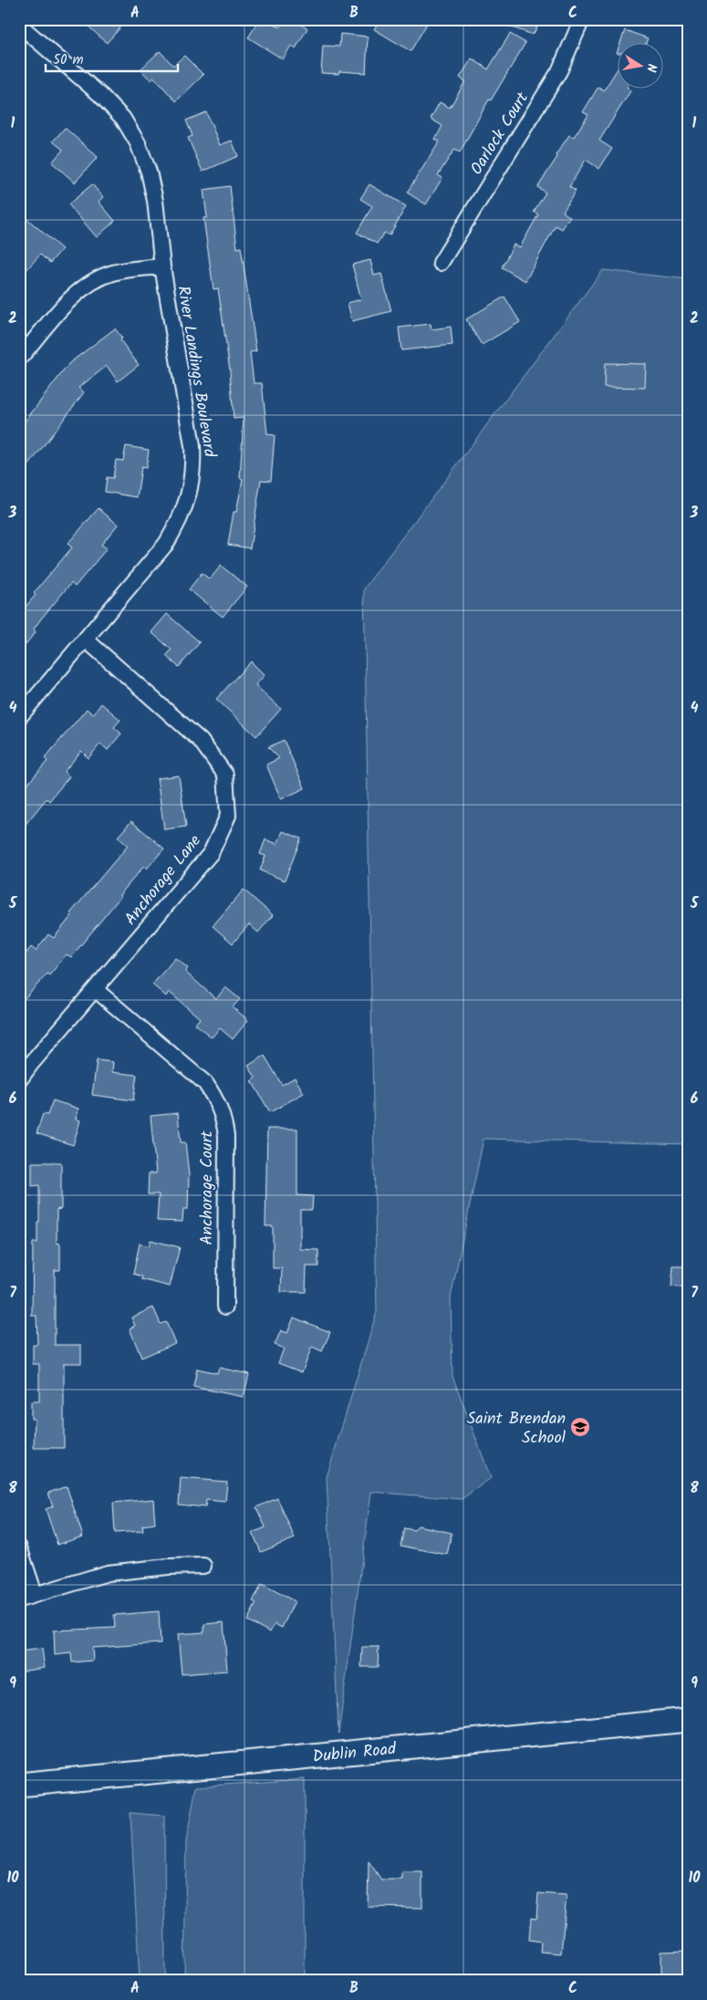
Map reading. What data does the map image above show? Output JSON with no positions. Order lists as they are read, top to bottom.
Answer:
{
  "streets": {
    "main road": ["Dublin Road"],
    "street": [
      "Oarlock Court",
      "River Landings Boulevard",
      "Anchorage Lane",
      "Anchorage Court"
    ]
  },
  "crossings": [
    ["River Landings Boulevard", "Anchorage Lane"],
    ["Anchorage Lane", "Anchorage Court"]
  ],
  "places": {
    "school or university": ["Saint Brendan School"]
  },
  "scale_bar": "50 m",
  "north": "right",
  "grid": {
    "columns": ["A", "B", "C"],
    "rows": [
      "1",
      "2",
      "3",
      "4",
      "5",
      "6",
      "7",
      "8",
      "9",
      "10"
    ]
  }
}
